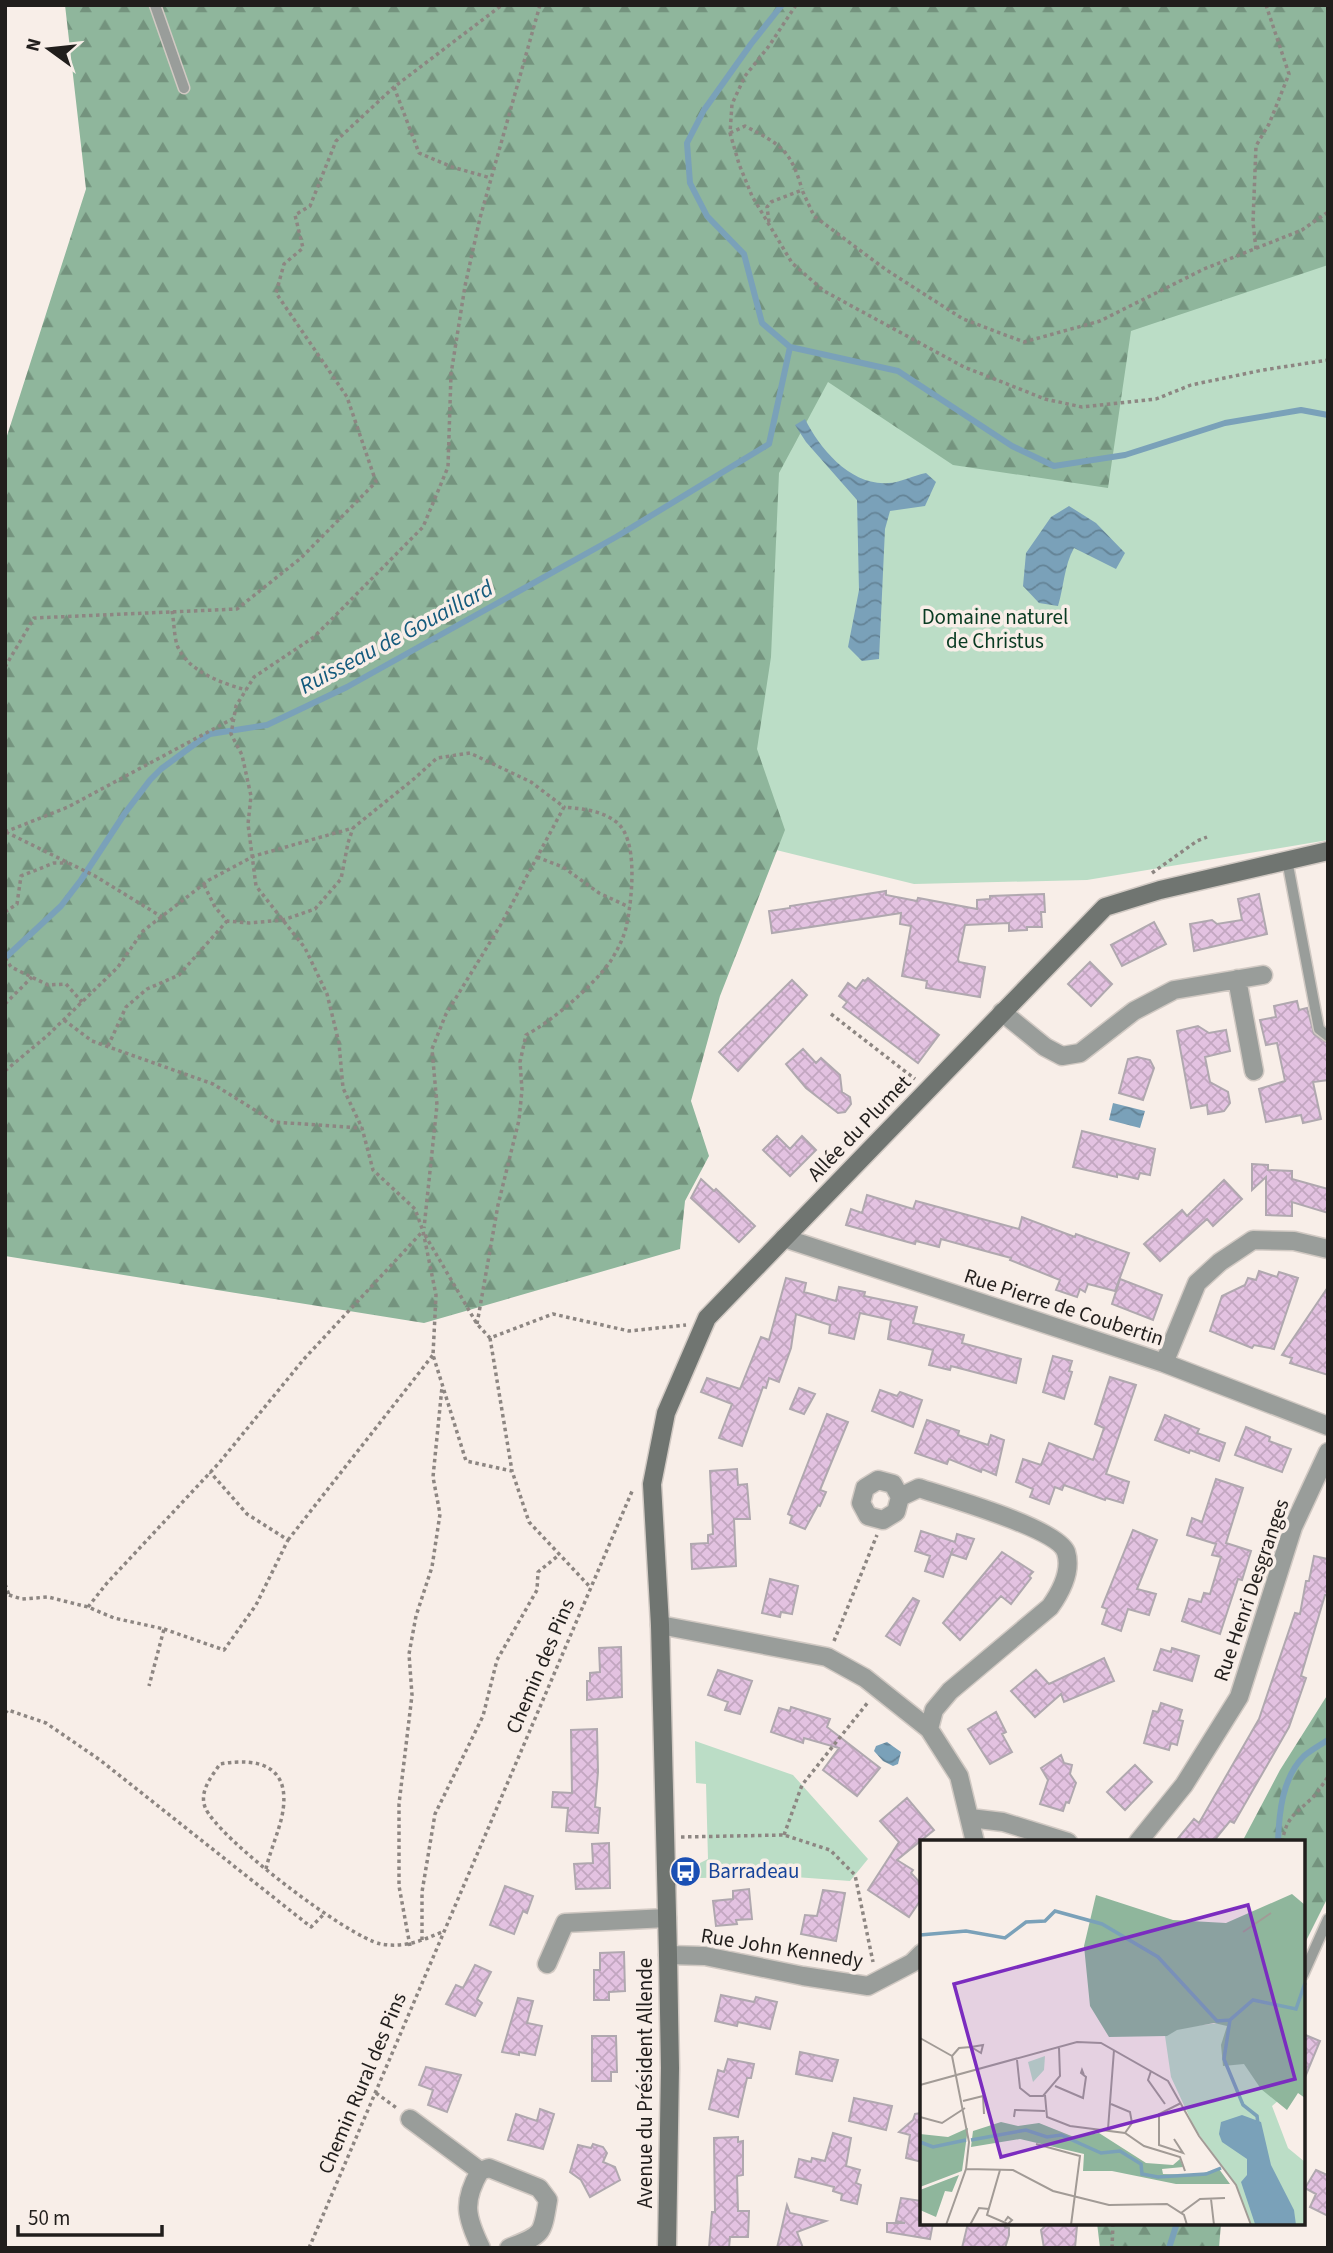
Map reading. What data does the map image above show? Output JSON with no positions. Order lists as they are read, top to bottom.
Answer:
{
  "streets": {
    "street": [
      "Allée du Plumet",
      "Rue Pierre de Coubertin",
      "Rue Henri Desgranges",
      "Rue John Kennedy",
      "Avenue du Président Allende"
    ],
    "path": ["Chemin des Pins", "Chemin Rural des Pins"]
  },
  "crossings": [
    ["Allée du Plumet", "Rue Pierre de Coubertin"],
    ["Allée du Plumet", "Avenue du Président Allende"],
    ["Chemin des Pins", "Chemin Rural des Pins"],
    ["Rue John Kennedy", "Avenue du Président Allende"]
  ],
  "water": ["Ruisseau de Gouaillard"],
  "parks": ["Domaine naturel de Christus"],
  "places": {
    "bus stop": ["Barradeau"]
  },
  "scale_bar": "50 m",
  "north": "left"
}
